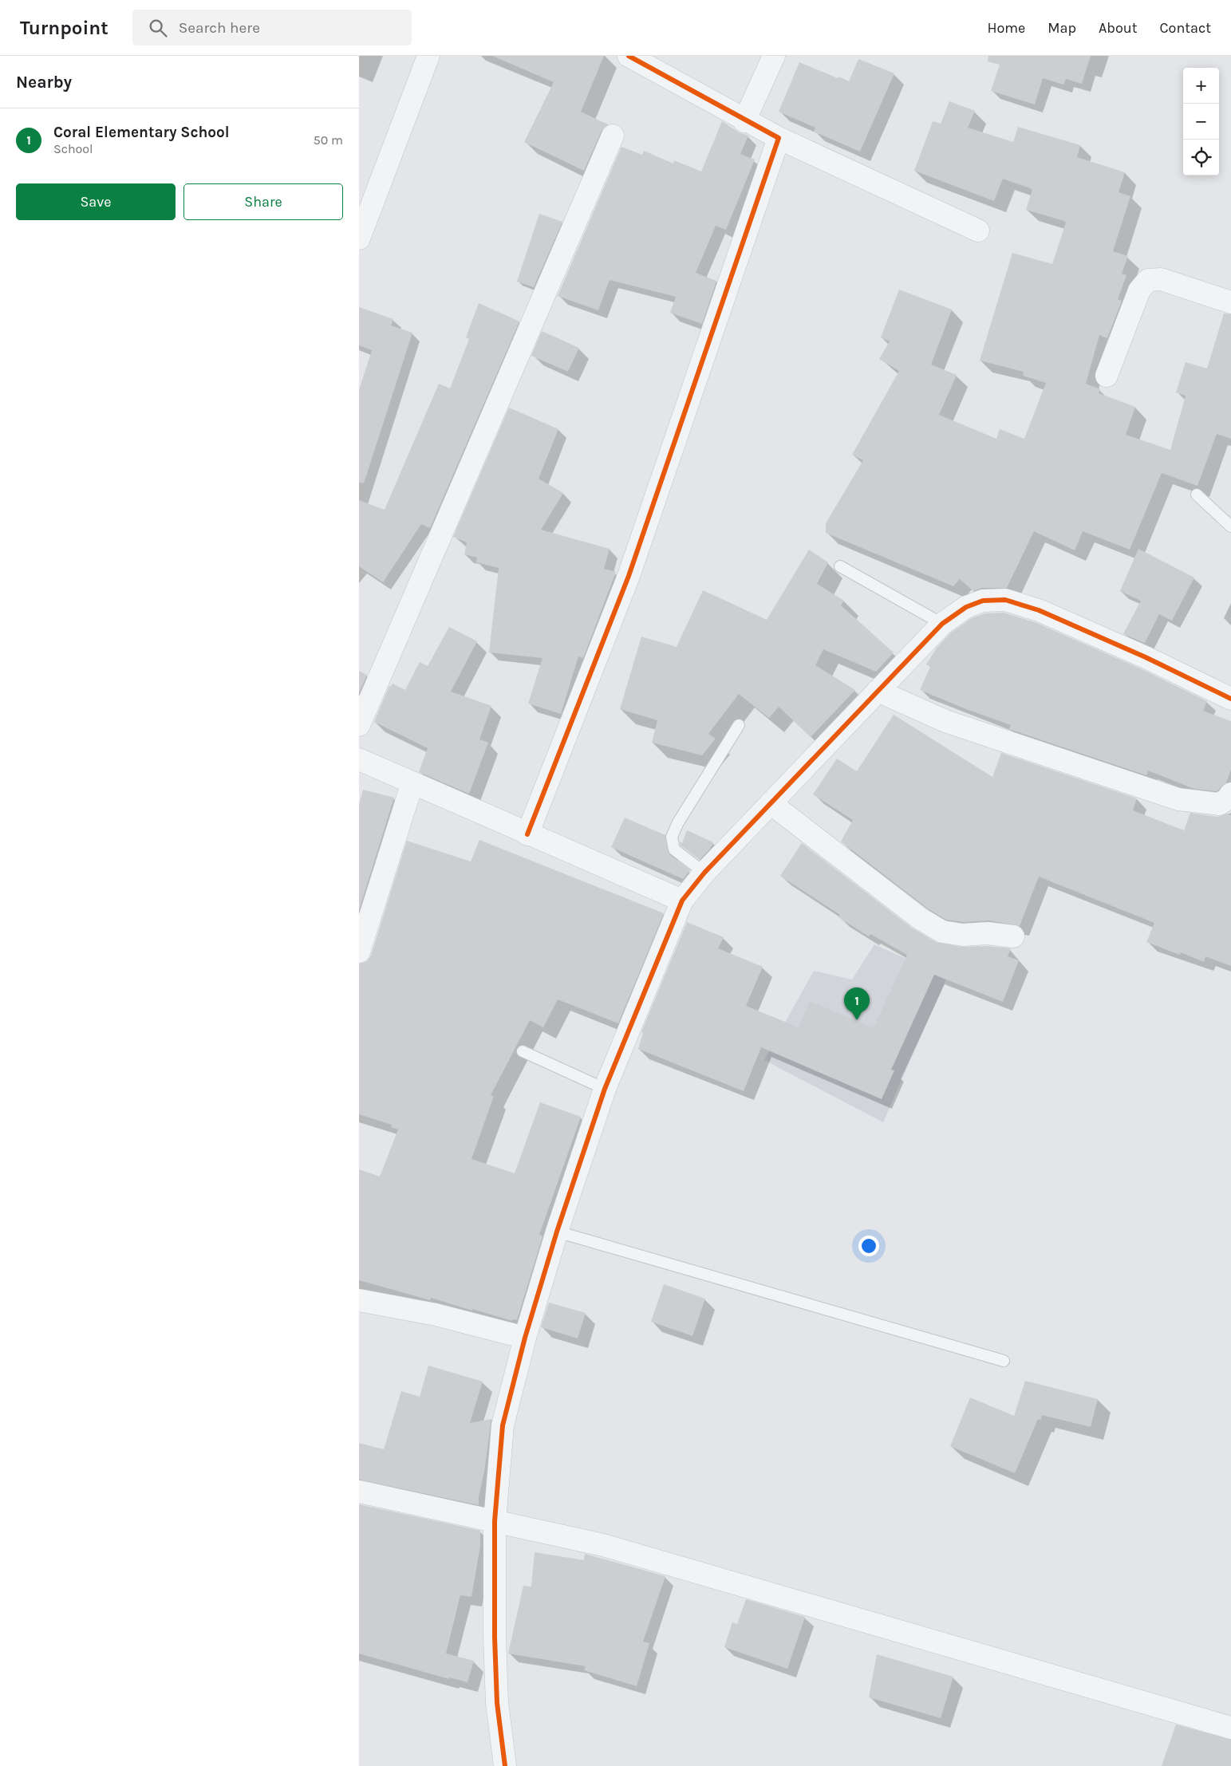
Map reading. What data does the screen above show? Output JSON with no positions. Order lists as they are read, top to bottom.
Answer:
{
  "page": {
    "header": "Turnpoint",
    "search": "Search here",
    "nav": [
      "Home",
      "Map",
      "About",
      "Contact"
    ],
    "heading": "Nearby",
    "map_buttons": ["+", "−"],
    "list": [
      {
        "mark": "1",
        "name": "Coral Elementary School",
        "note": "School",
        "value": "50 m"
      }
    ],
    "buttons": ["Save", "Share"],
    "pins": "1"
  }
}
